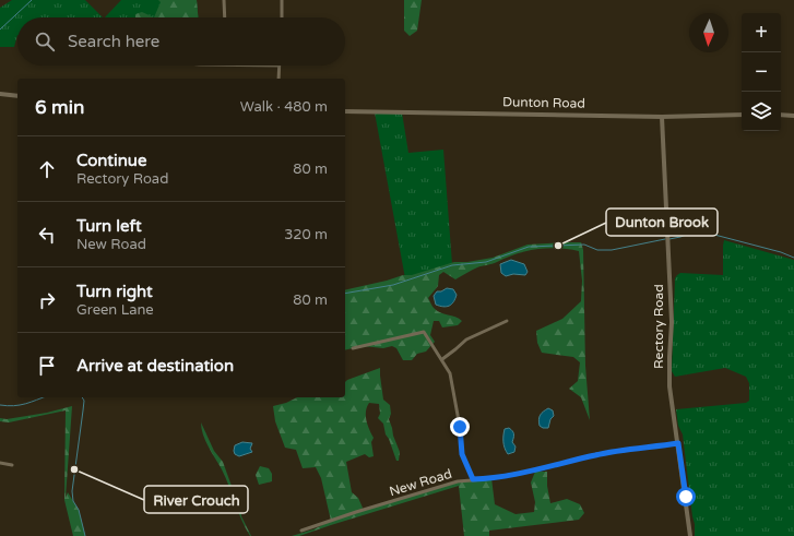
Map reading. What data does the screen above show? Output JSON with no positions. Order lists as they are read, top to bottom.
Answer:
{
  "streets": {
    "street": ["Dunton Road", "Rectory Road", "New Road"]
  },
  "crossings": [
    ["Dunton Road", "Rectory Road"],
    ["Rectory Road", "New Road"]
  ],
  "places": ["Dunton Brook", "River Crouch"],
  "north": "bottom",
  "page": {
    "map_buttons": ["+", "−"],
    "search": "Search here",
    "heading": ["6 min", "Walk · 480 m"],
    "list": [
      ["Continue", "Rectory Road", "80 m"],
      ["Turn left", "New Road", "320 m"],
      ["Turn right", "Green Lane", "80 m"],
      "Arrive at destination"
    ]
  }
}
